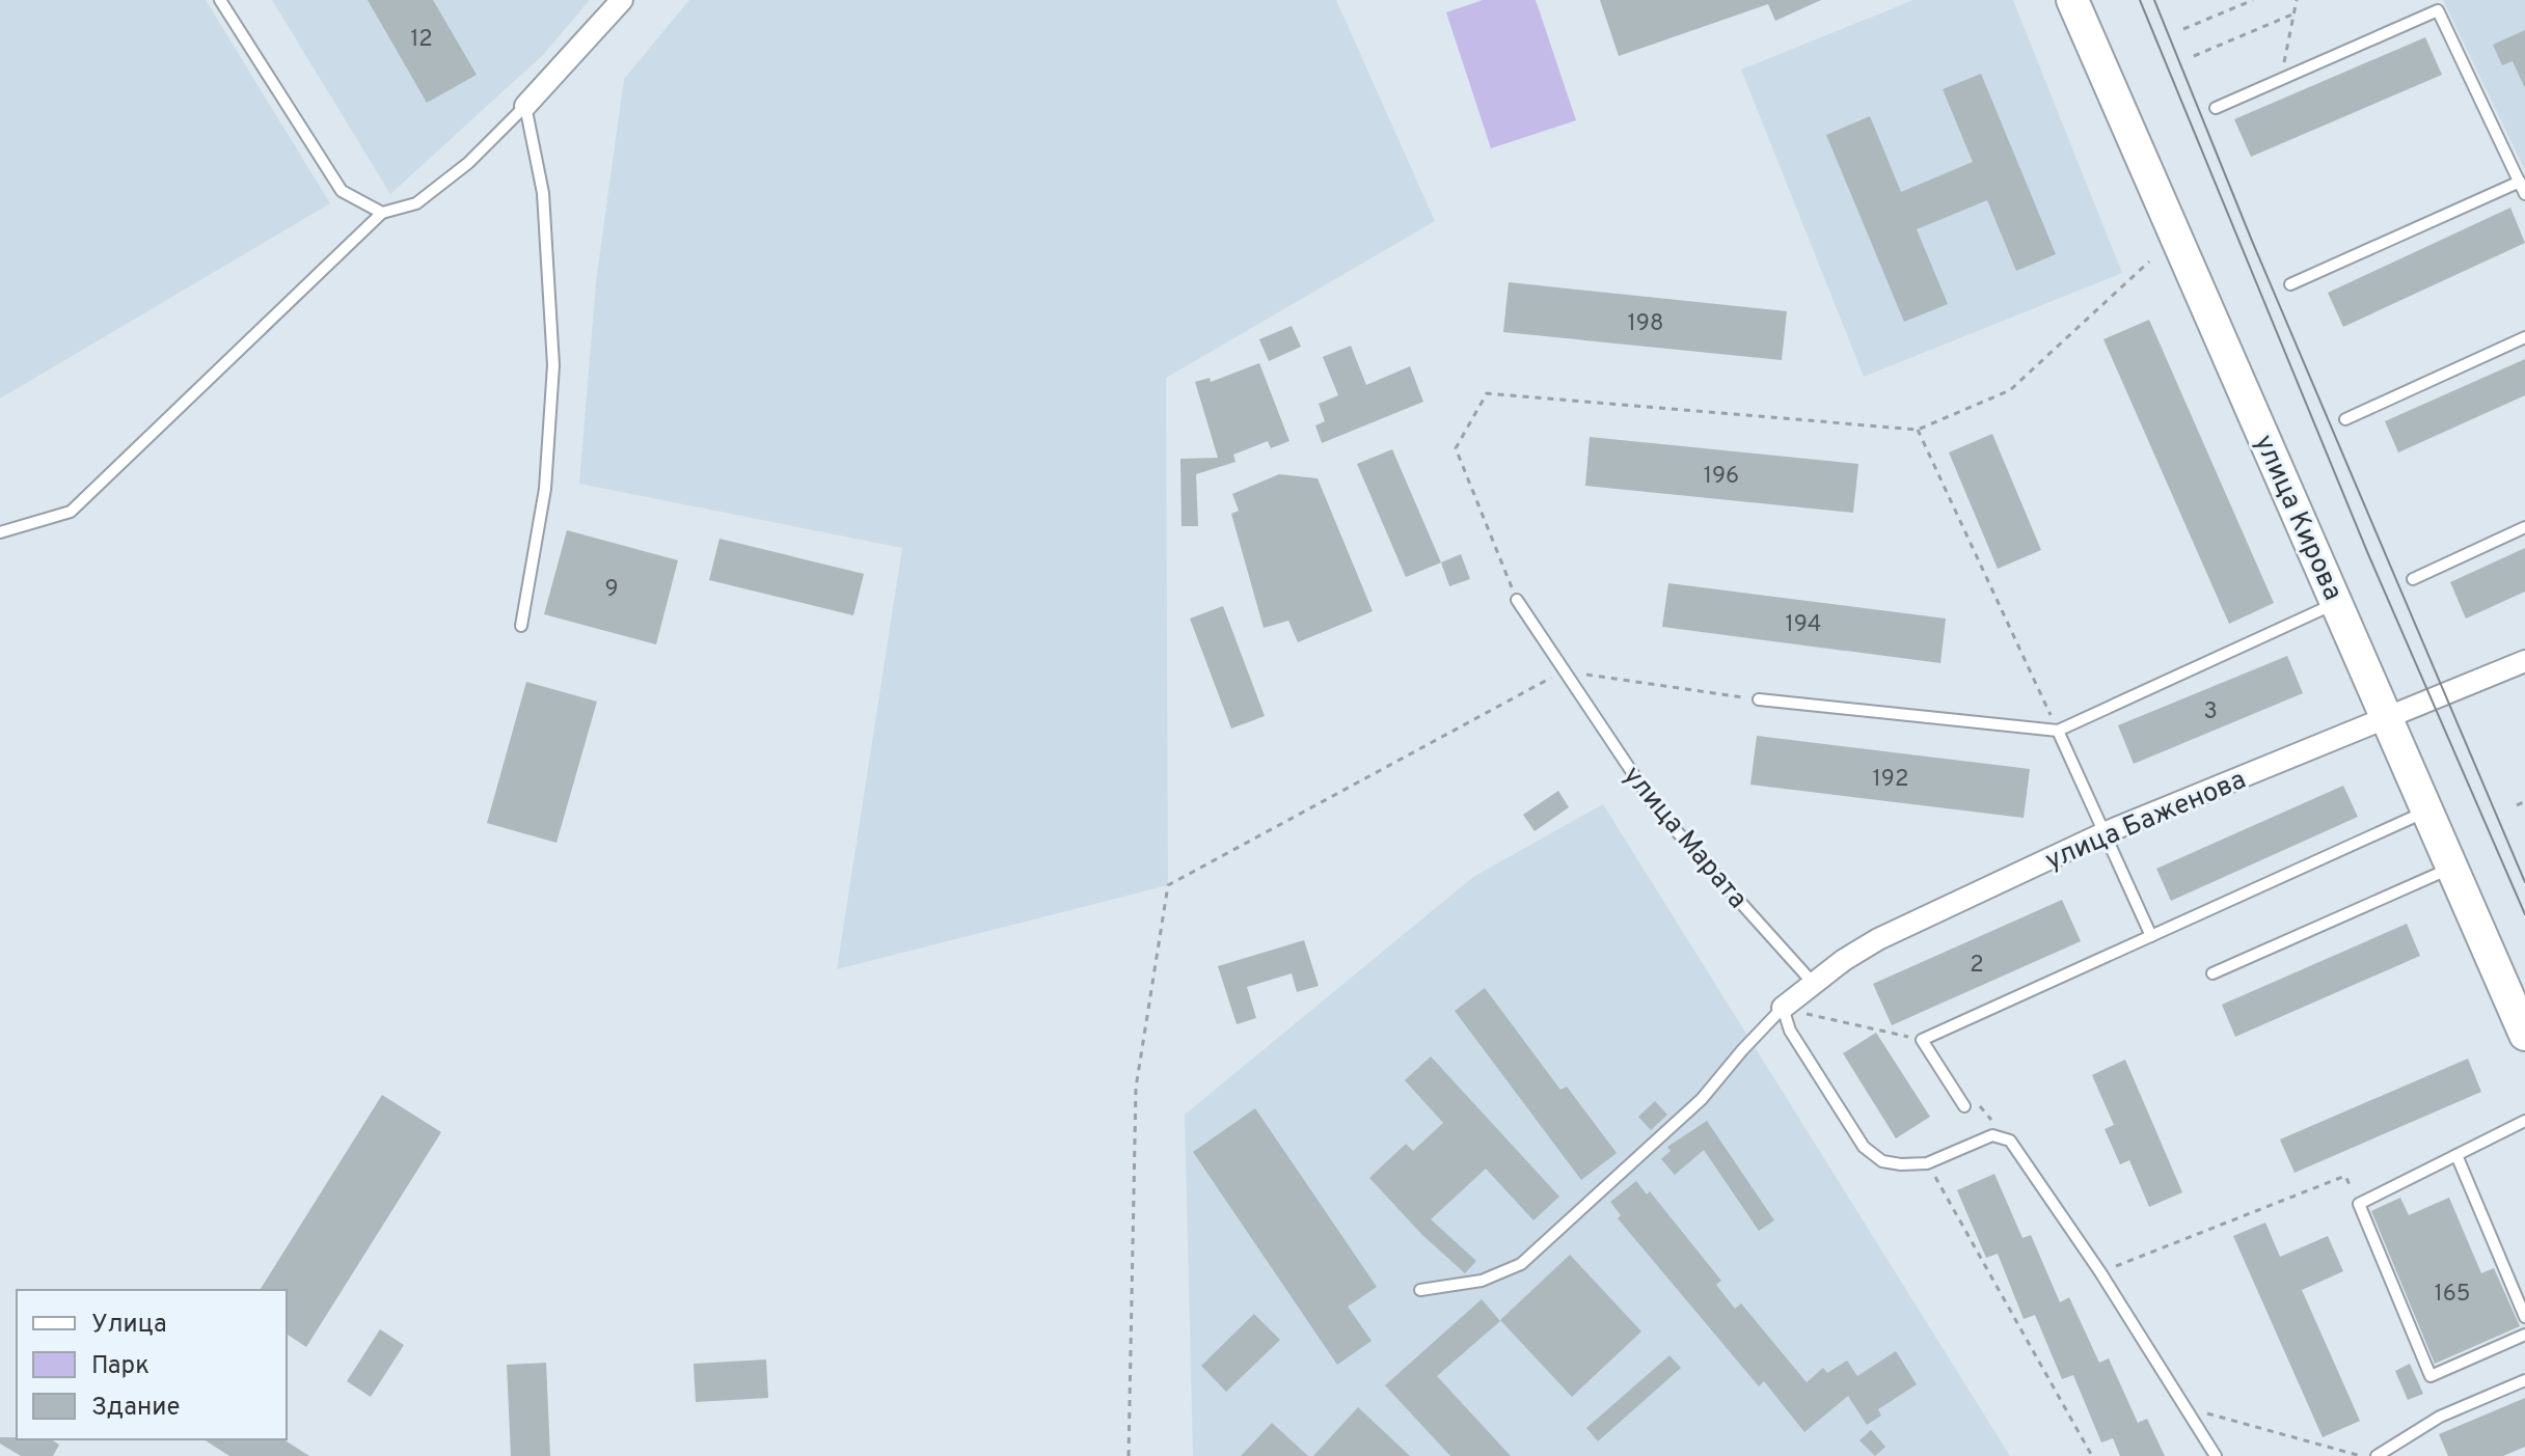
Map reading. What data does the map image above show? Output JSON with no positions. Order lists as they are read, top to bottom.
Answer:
{
  "streets": {
    "street": ["улица Кирова", "улица Баженова"],
    "lane": ["улица Марата"]
  },
  "crossings": [
    ["улица Кирова", "улица Баженова"],
    ["улица Баженова", "улица Марата"]
  ],
  "house_numbers": [
    "12",
    "198",
    "196",
    "9",
    "194",
    "3",
    "192",
    "2",
    "165"
  ],
  "legend": ["Улица", "Парк", "Здание"]
}
